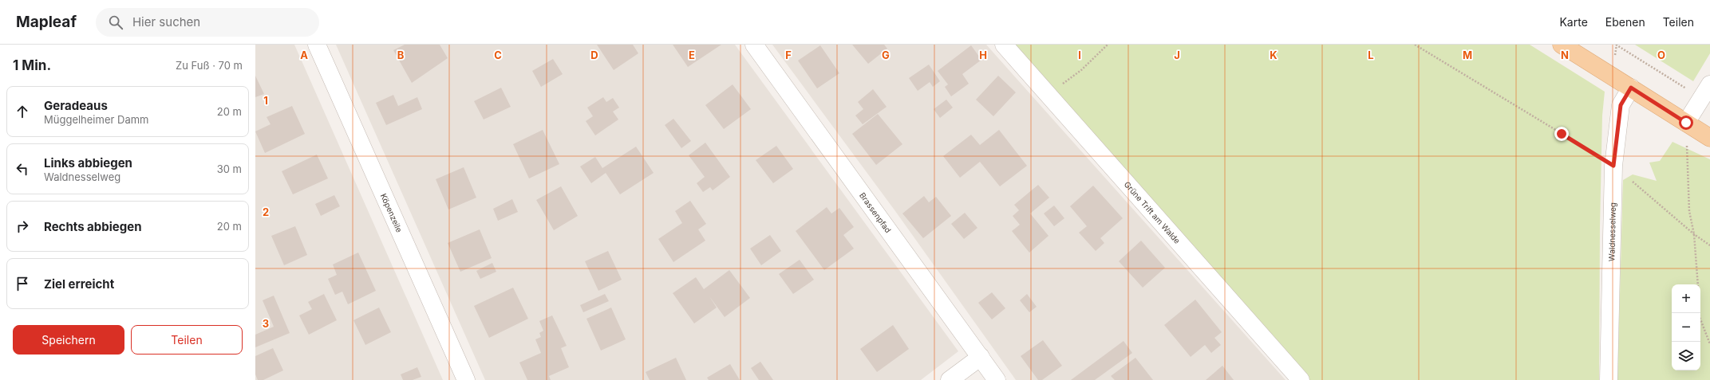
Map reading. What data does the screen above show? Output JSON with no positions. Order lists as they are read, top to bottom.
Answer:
{
  "streets": {
    "street": [
      "Köpenzeile",
      "Brassenpfad",
      "Grüne Trift am Walde",
      "Waldnesselweg"
    ]
  },
  "page": {
    "header": "Mapleaf",
    "search": "Hier suchen",
    "nav": ["Karte", "Ebenen", "Teilen"],
    "heading": ["1 Min.", "Zu Fuß · 70 m"],
    "list": [
      ["Geradeaus", "Müggelheimer Damm", "20 m"],
      ["Links abbiegen", "Waldnesselweg", "30 m"],
      ["Rechts abbiegen", "20 m"],
      "Ziel erreicht"
    ],
    "map_buttons": ["+", "−"],
    "buttons": ["Speichern", "Teilen"]
  },
  "grid": {
    "columns": [
      "A",
      "B",
      "C",
      "D",
      "E",
      "F",
      "G",
      "H",
      "I",
      "J",
      "K",
      "L",
      "M",
      "N",
      "O"
    ],
    "rows": ["1", "2", "3"]
  }
}
